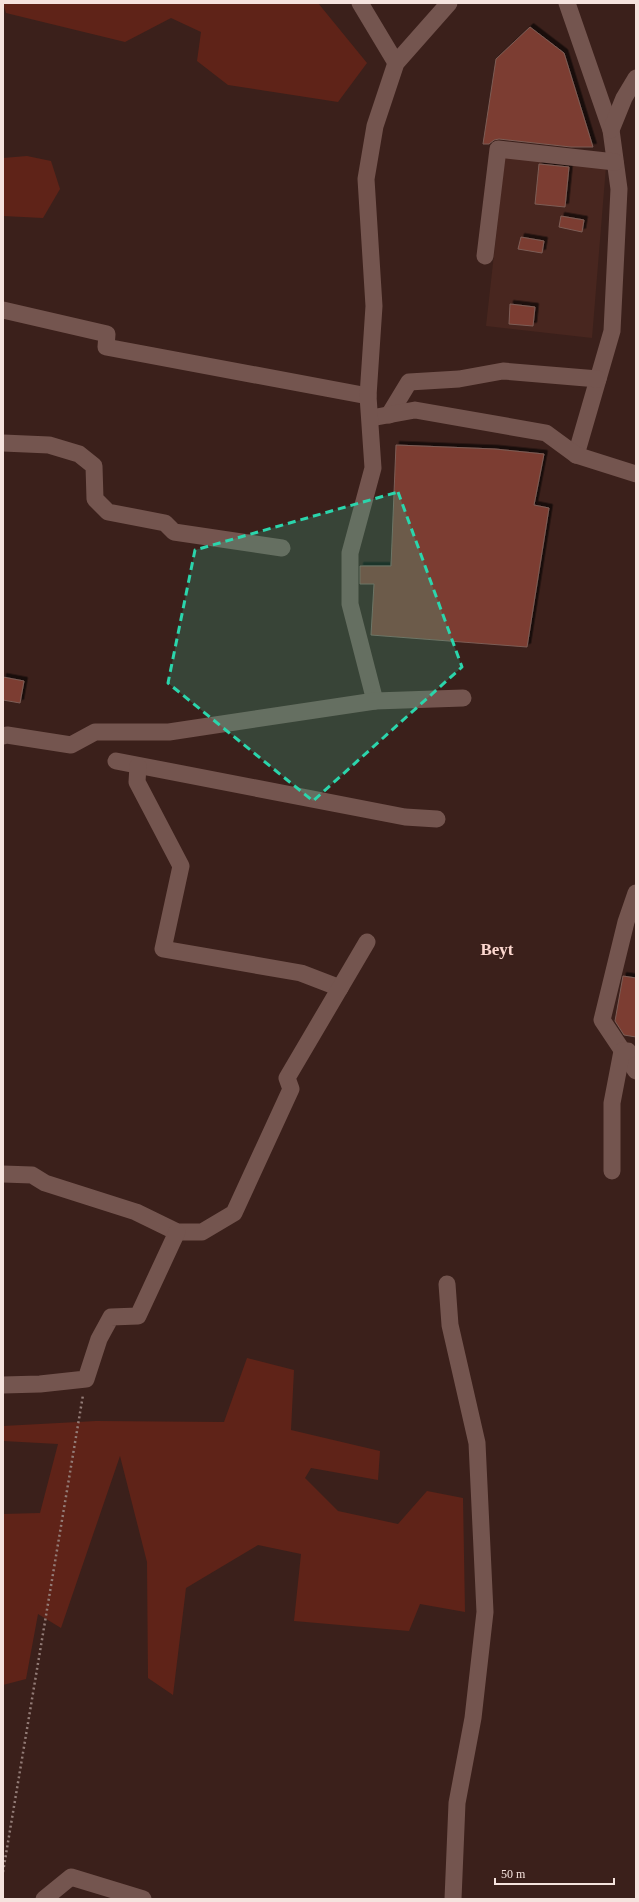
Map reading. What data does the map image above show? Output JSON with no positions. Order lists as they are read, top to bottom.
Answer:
{
  "districts": ["Beyt"],
  "scale_bar": "50 m"
}
